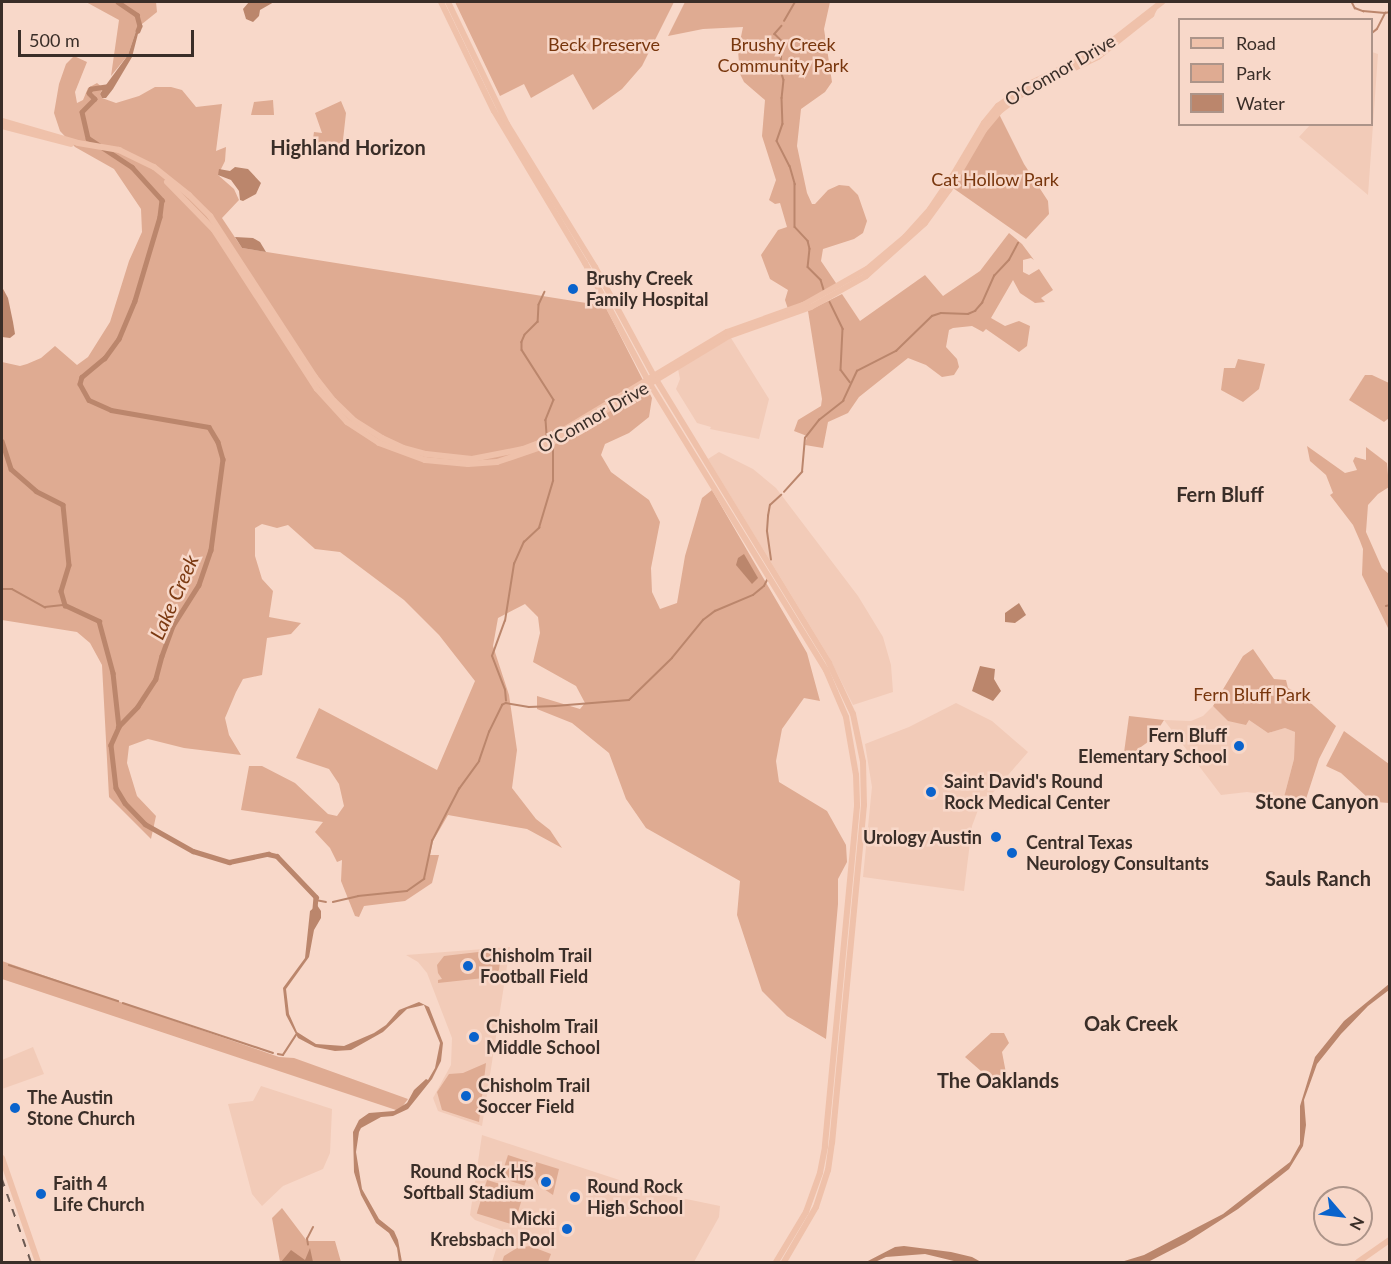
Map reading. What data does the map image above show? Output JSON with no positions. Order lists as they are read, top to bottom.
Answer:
{
  "streets": {
    "main road": ["O'Connor Drive"]
  },
  "districts": [
    "Highland Horizon",
    "Fern Bluff",
    "Stone Canyon",
    "Sauls Ranch",
    "Oak Creek",
    "The Oaklands"
  ],
  "water": ["Lake Creek"],
  "parks": [
    "Beck Preserve",
    "Brushy Creek Community Park",
    "Cat Hollow Park",
    "Fern Bluff Park"
  ],
  "places": [
    "Brushy Creek Family Hospital",
    "Fern Bluff Elementary School",
    "Saint David's Round Rock Medical Center",
    "Urology Austin",
    "Central Texas Neurology Consultants",
    "Chisholm Trail Football Field",
    "Chisholm Trail Middle School",
    "Chisholm Trail Soccer Field",
    "The Austin Stone Church",
    "Round Rock HS Softball Stadium",
    "Faith 4 Life Church",
    "Round Rock High School",
    "Micki Krebsbach Pool"
  ],
  "legend": ["Road", "Park", "Water"],
  "scale_bar": "500 m",
  "north": "bottom right"
}
